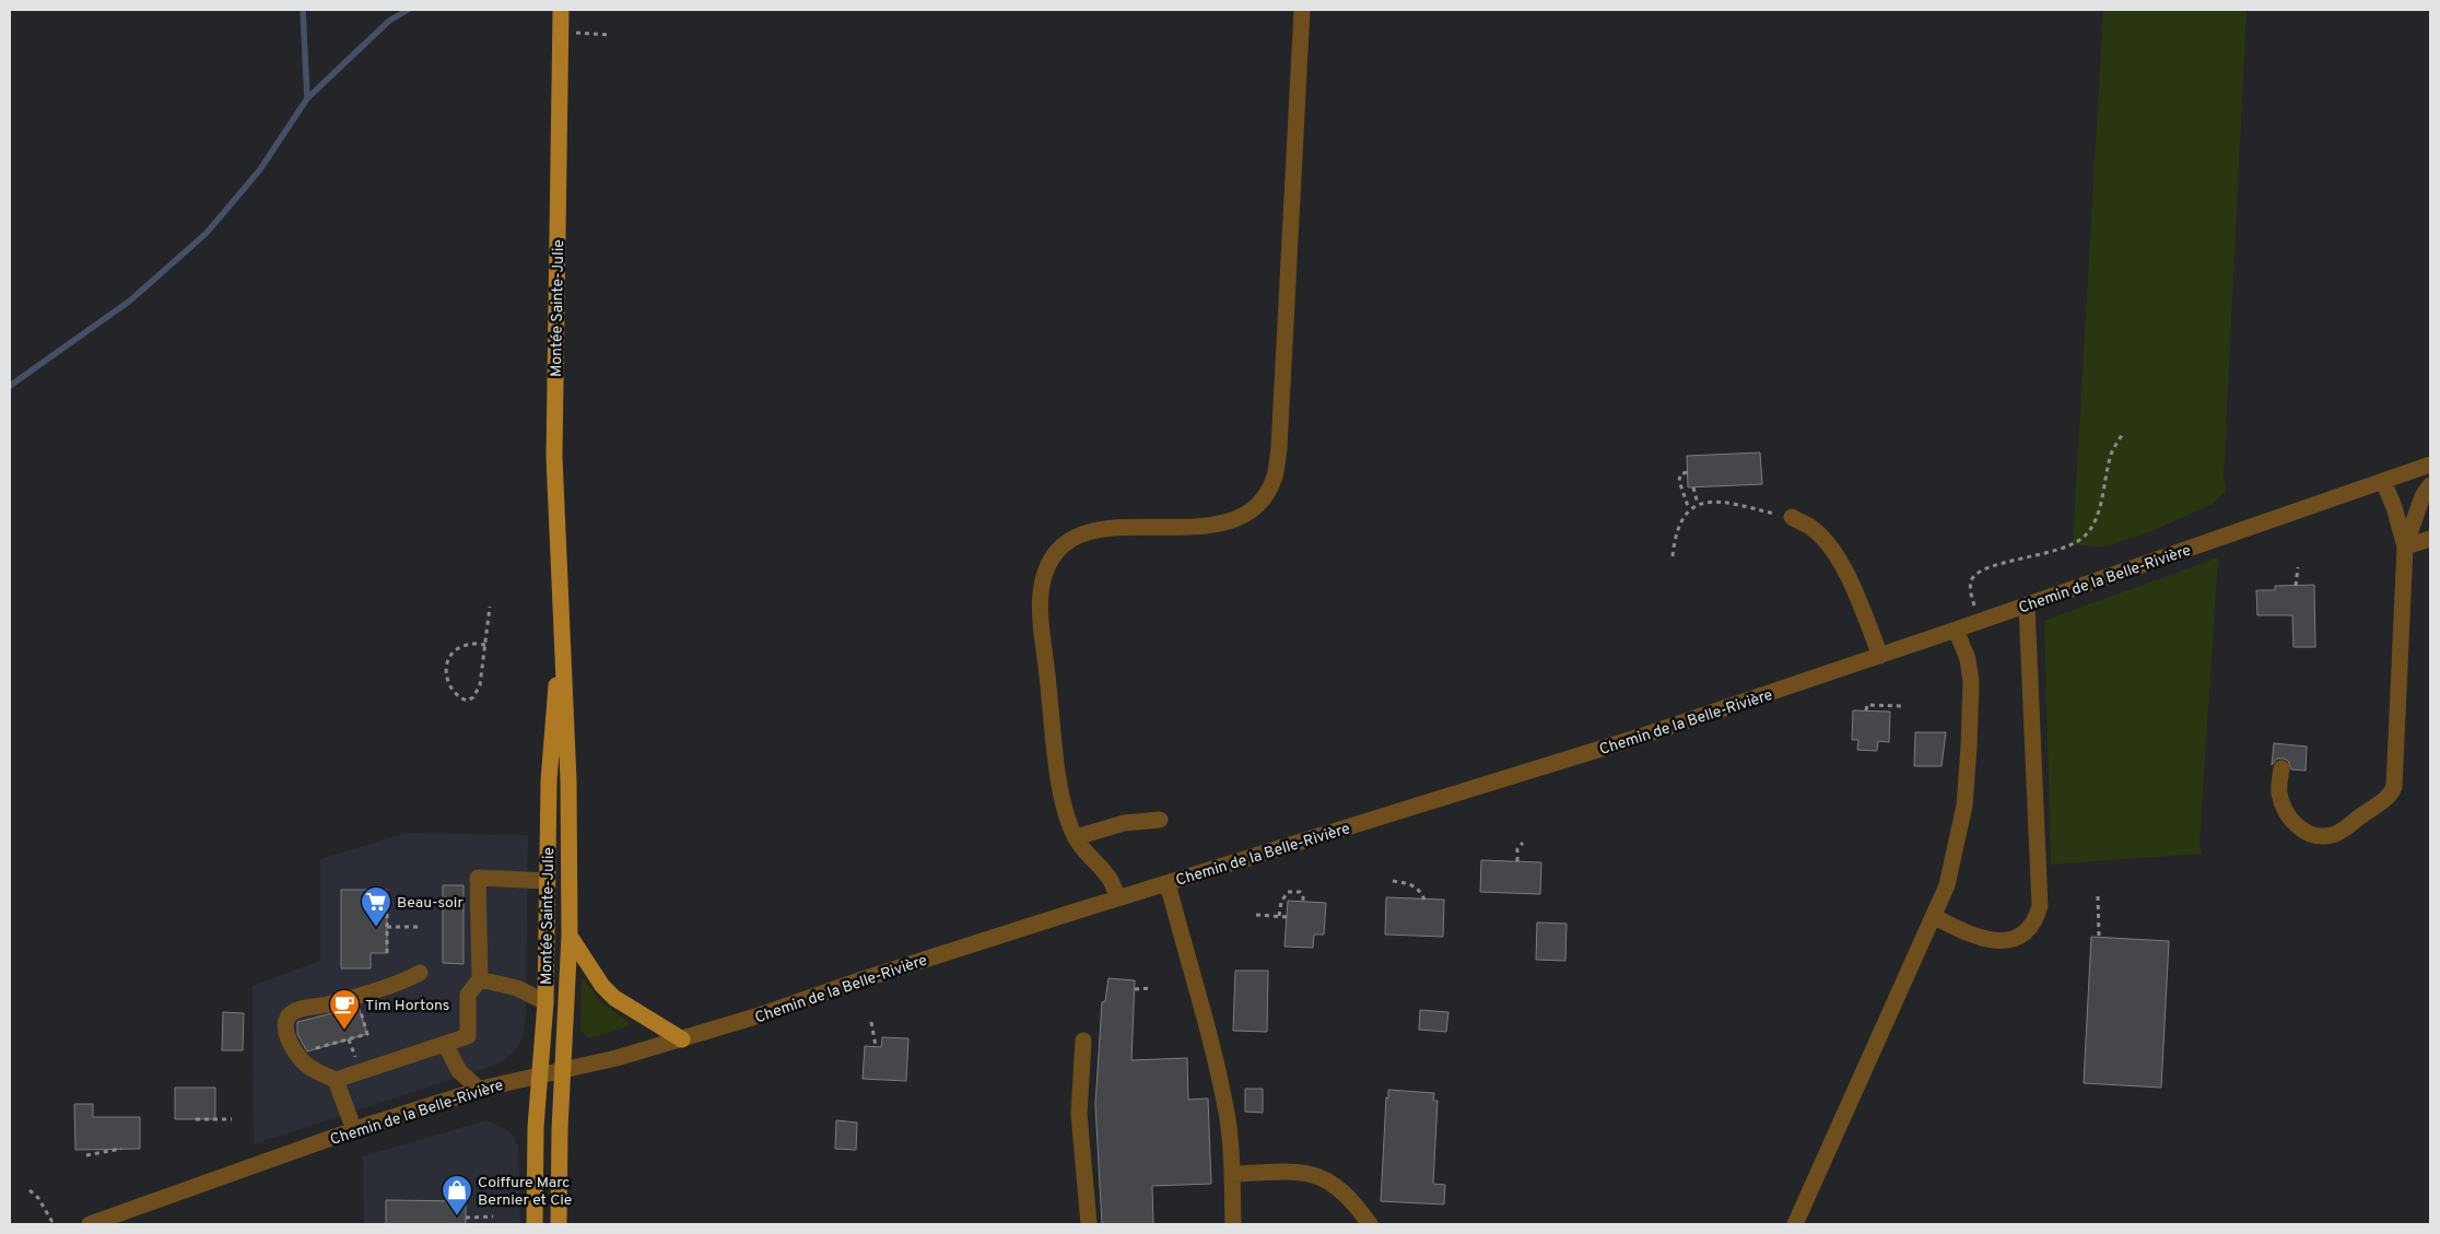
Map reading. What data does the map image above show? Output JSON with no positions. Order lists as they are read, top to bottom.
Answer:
{
  "streets": {
    "main road": ["Montée Sainte-Julie"],
    "street": ["Chemin de la Belle-Rivière"]
  },
  "crossings": [
    ["Montée Sainte-Julie", "Chemin de la Belle-Rivière"]
  ],
  "places": {
    "supermarket": ["Beau-soir"],
    "cafe": ["Tim Hortons"],
    "shop": ["Coiffure Marc Bernier et Cie"]
  }
}
